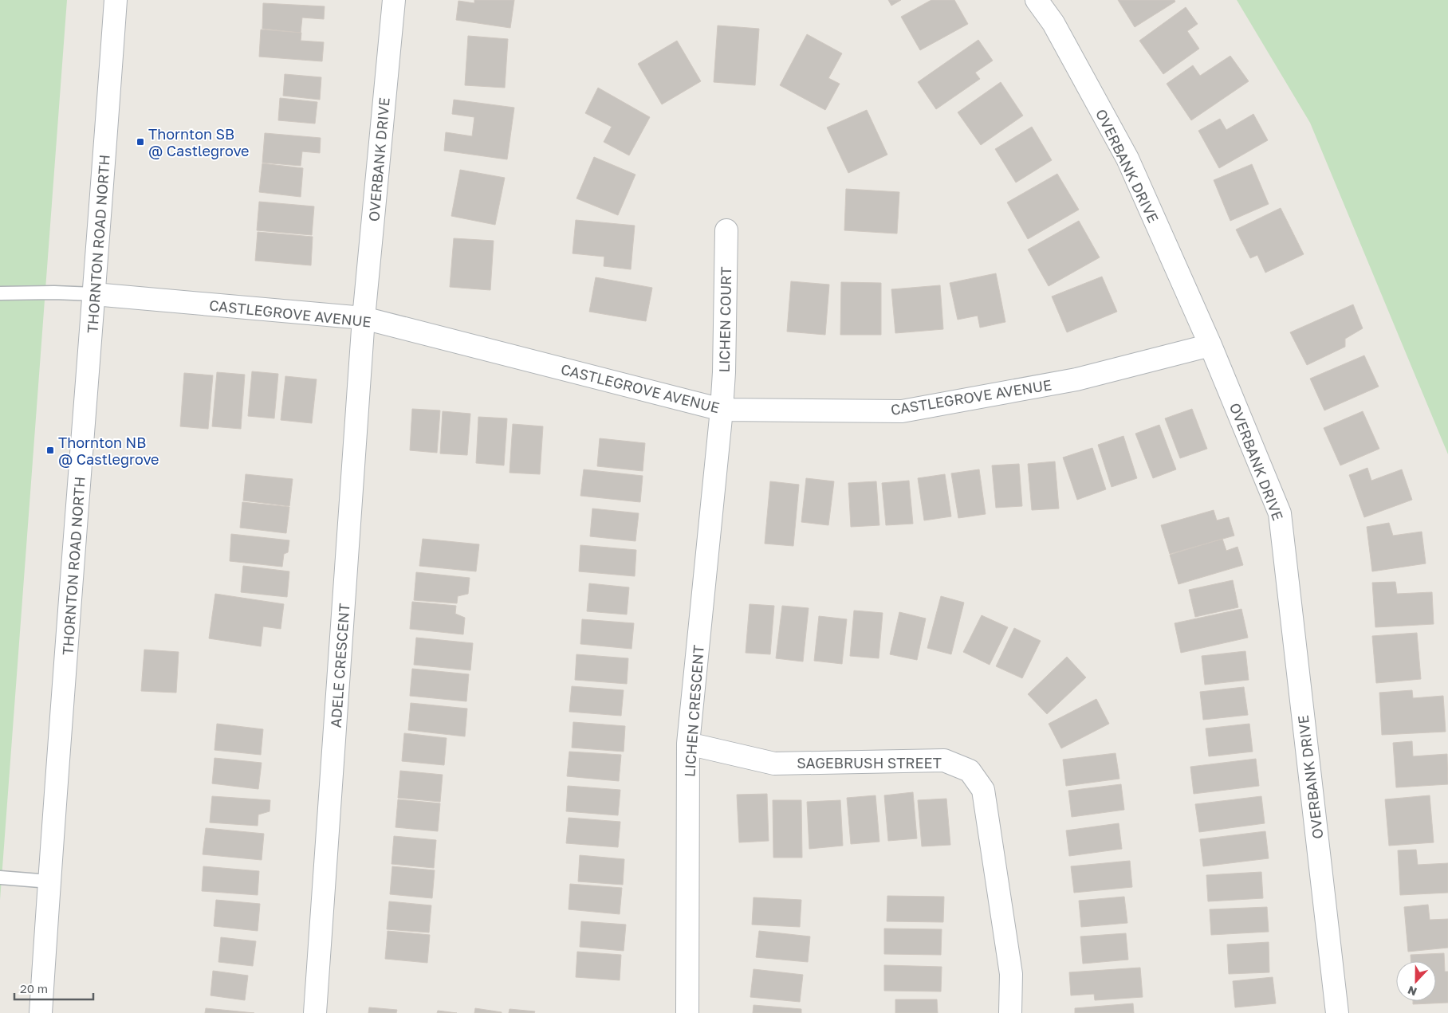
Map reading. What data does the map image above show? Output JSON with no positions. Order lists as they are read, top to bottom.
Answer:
{
  "streets": {
    "street": [
      "OVERBANK DRIVE",
      "THORNTON ROAD NORTH",
      "CASTLEGROVE AVENUE",
      "LICHEN COURT",
      "ADELE CRESCENT",
      "LICHEN CRESCENT",
      "SAGEBRUSH STREET"
    ]
  },
  "crossings": [
    ["OVERBANK DRIVE", "CASTLEGROVE AVENUE"],
    ["OVERBANK DRIVE", "ADELE CRESCENT"],
    ["THORNTON ROAD NORTH", "CASTLEGROVE AVENUE"],
    ["CASTLEGROVE AVENUE", "LICHEN COURT"],
    ["CASTLEGROVE AVENUE", "ADELE CRESCENT"],
    ["CASTLEGROVE AVENUE", "LICHEN CRESCENT"],
    ["LICHEN COURT", "LICHEN CRESCENT"],
    ["LICHEN CRESCENT", "SAGEBRUSH STREET"]
  ],
  "places": {
    "transit": ["Thornton SB @ Castlegrove", "Thornton NB @ Castlegrove"]
  },
  "scale_bar": "20 m",
  "north": "bottom"
}
